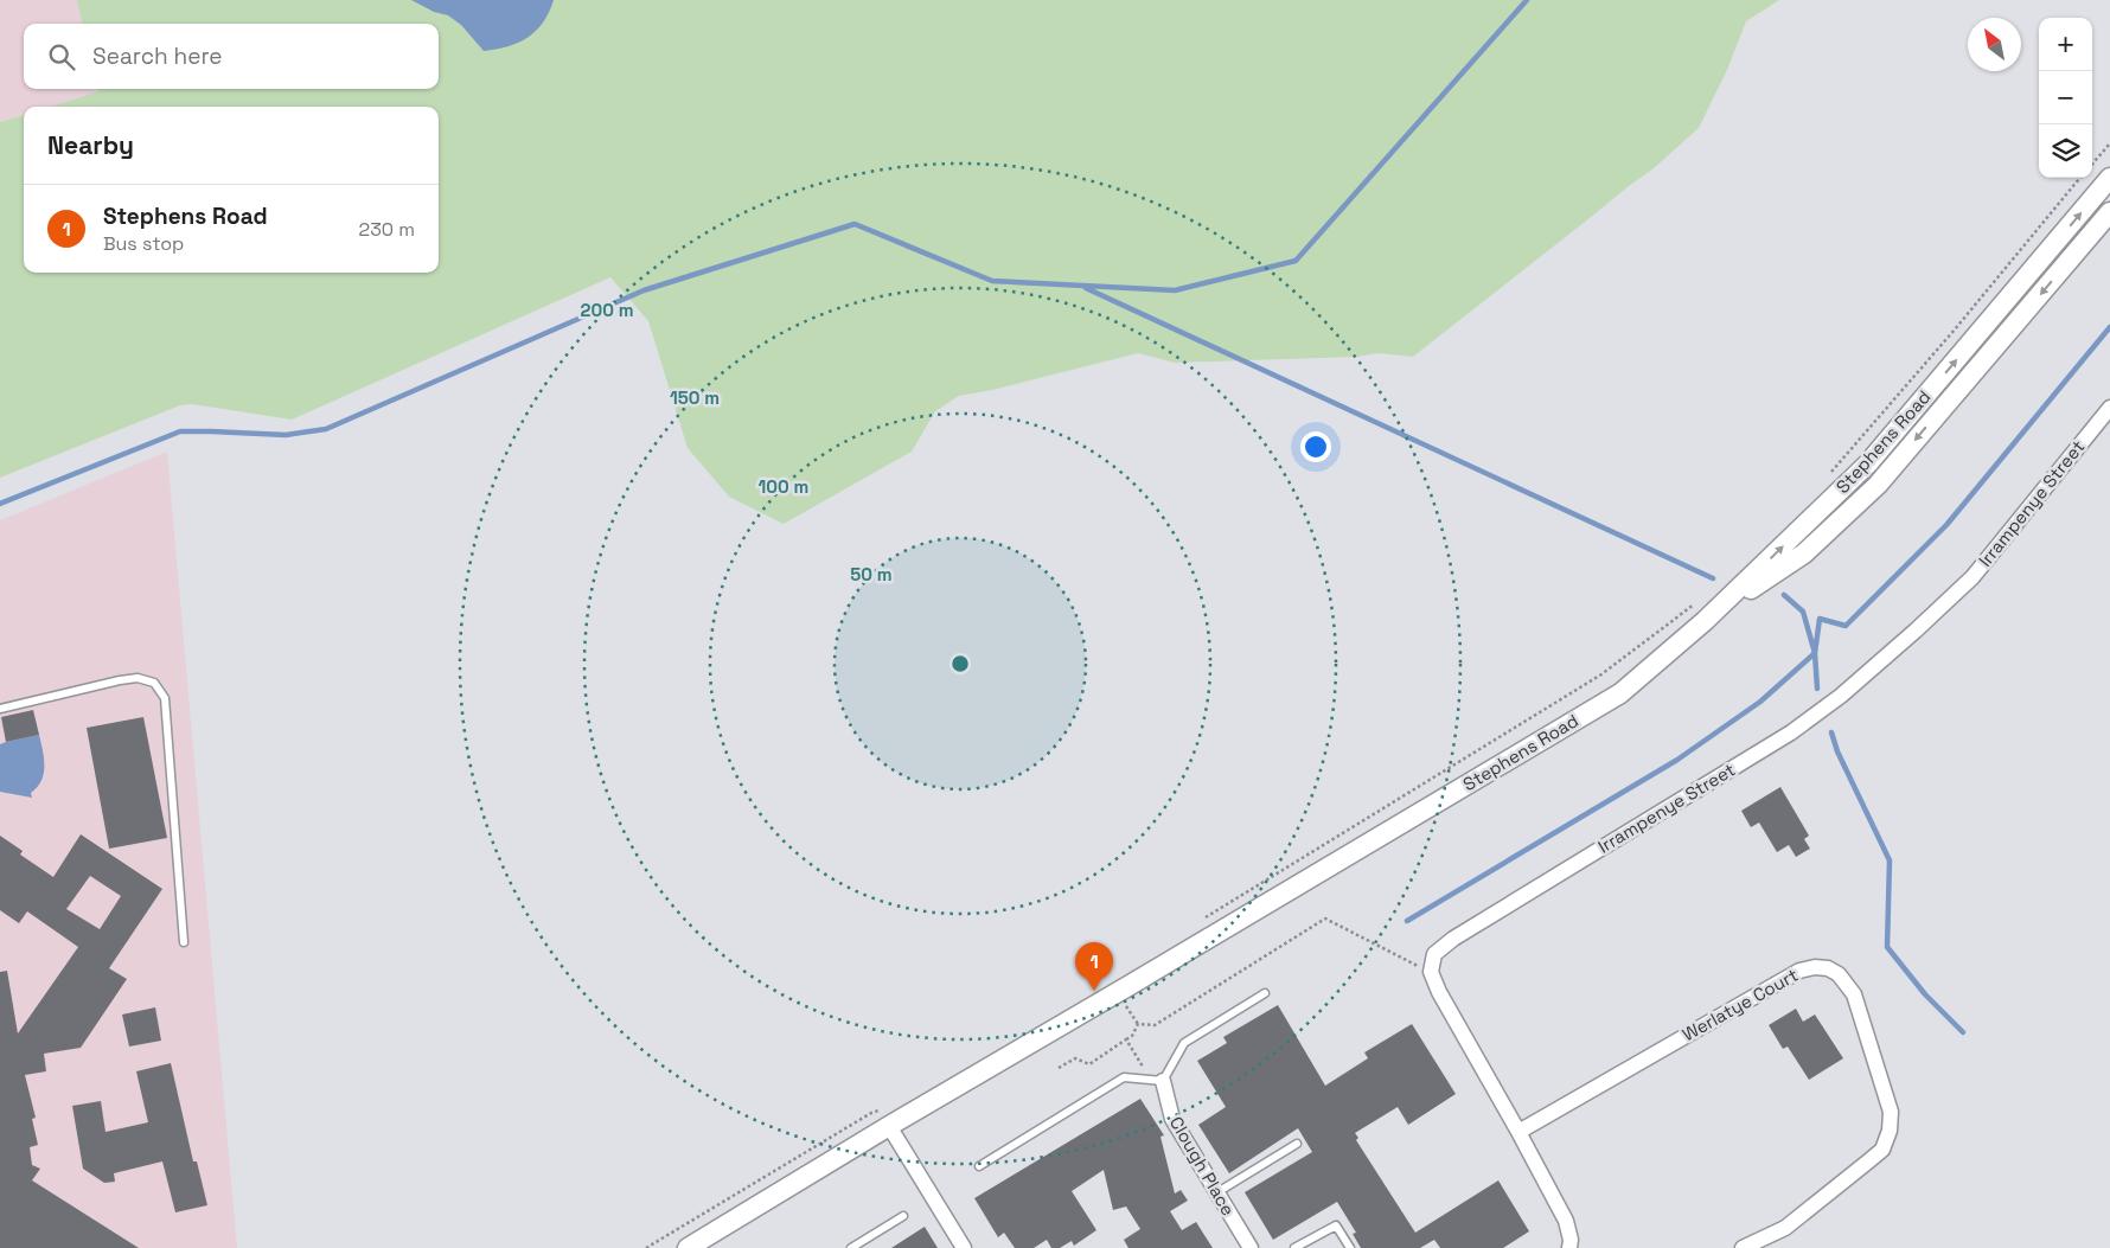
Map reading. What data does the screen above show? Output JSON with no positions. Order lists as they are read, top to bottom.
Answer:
{
  "streets": {
    "street": [
      "Stephens Road",
      "Irrampenye Street",
      "Werlatye Court",
      "Clough Place"
    ]
  },
  "north": "top left",
  "page": {
    "map_buttons": ["+", "−"],
    "search": "Search here",
    "heading": "Nearby",
    "list": [
      {
        "mark": "1",
        "name": "Stephens Road",
        "note": "Bus stop",
        "value": "230 m"
      }
    ],
    "pins": "1"
  },
  "rings": [
    "200 m",
    "150 m",
    "100 m",
    "50 m"
  ]
}
